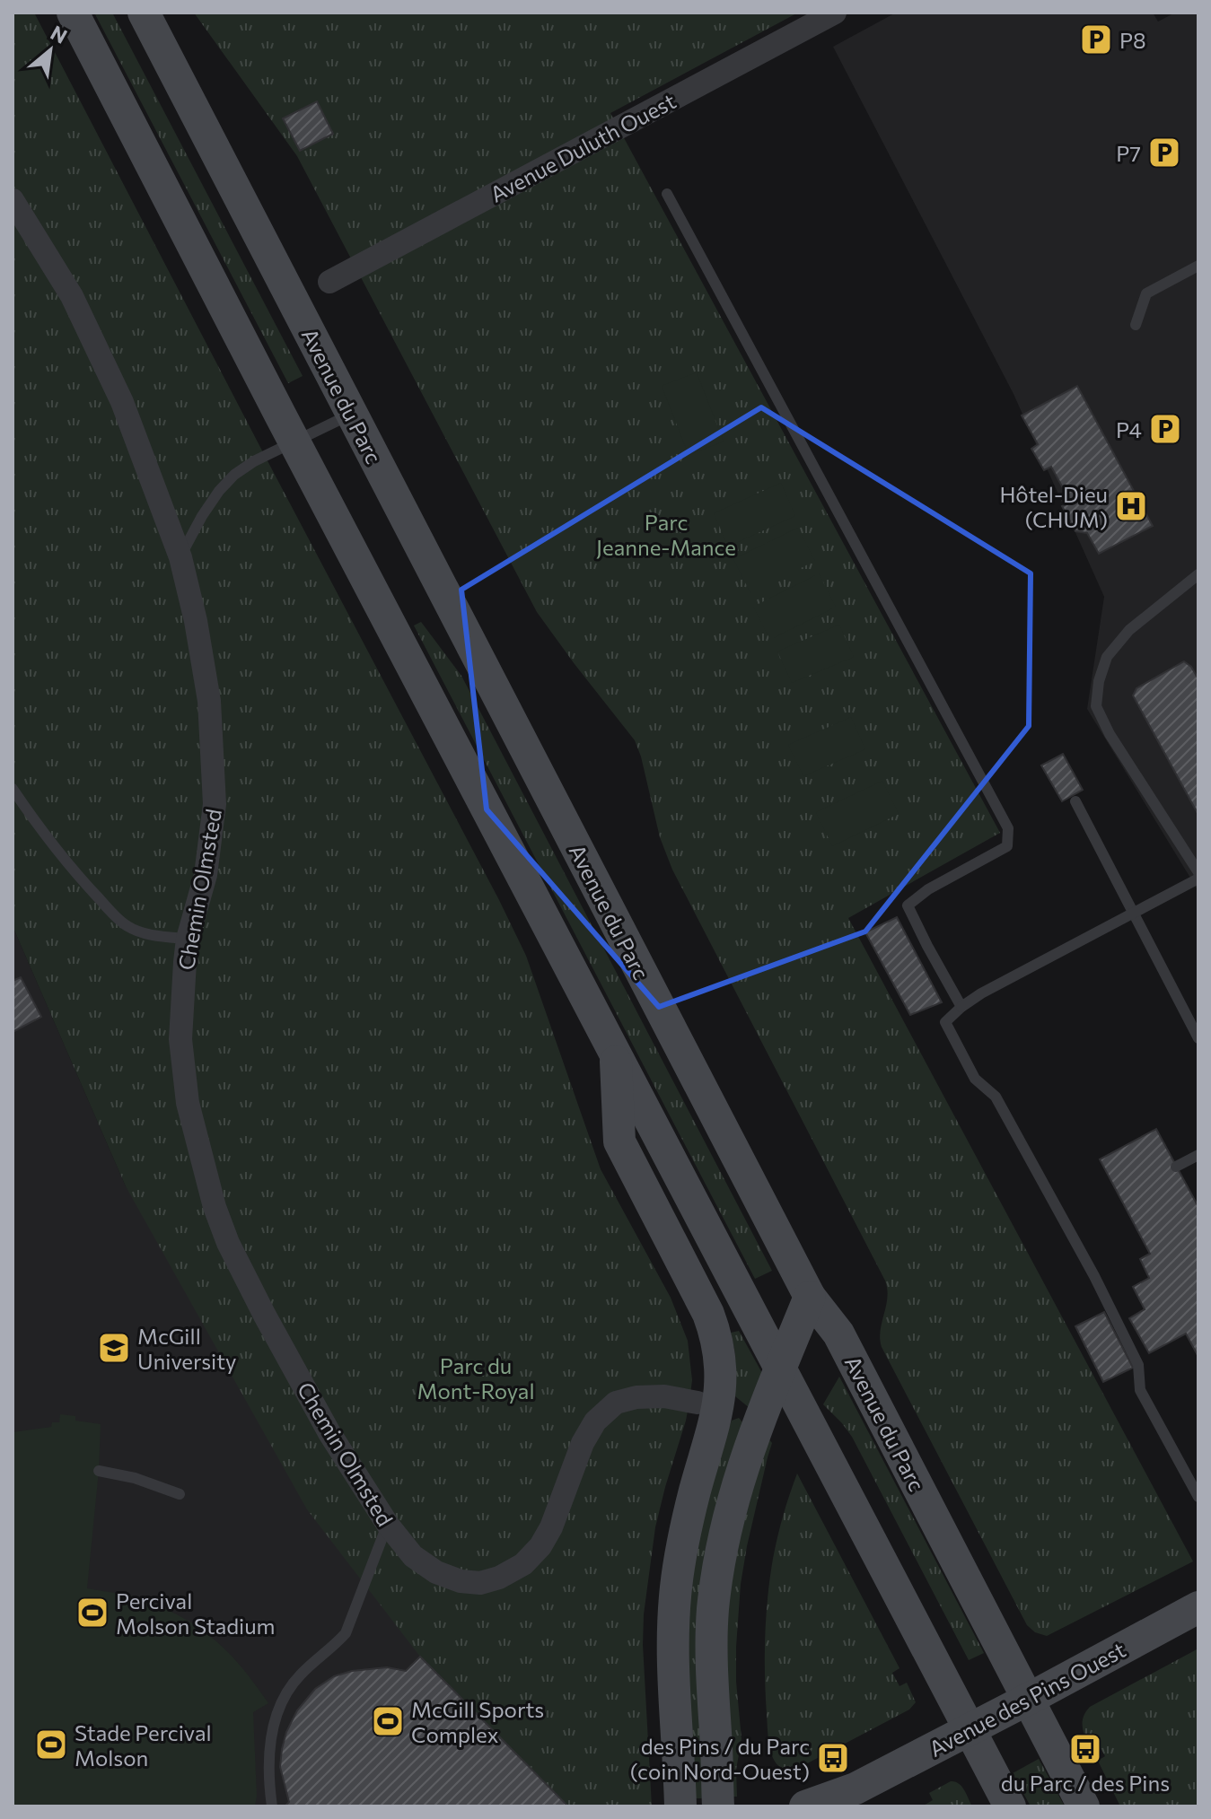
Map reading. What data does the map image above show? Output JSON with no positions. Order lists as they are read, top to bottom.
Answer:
{
  "streets": {
    "main road": ["Avenue du Parc", "Avenue des Pins Ouest"],
    "street": ["Avenue Duluth Ouest", "Chemin Olmsted"]
  },
  "crossings": [
    ["Avenue du Parc", "Avenue des Pins Ouest"]
  ],
  "parks": ["Parc Jeanne-Mance", "Parc du Mont-Royal"],
  "places": {
    "parking": ["P8", "P7", "P4"],
    "hospital": ["Hôtel-Dieu (CHUM)"],
    "school or university": ["McGill University"],
    "sports": ["Percival Molson Stadium", "McGill Sports Complex", "Stade Percival Molson"],
    "bus stop": ["du Parc / des Pins", "des Pins / du Parc (coin Nord-Ouest)"]
  },
  "north": "top right"
}
